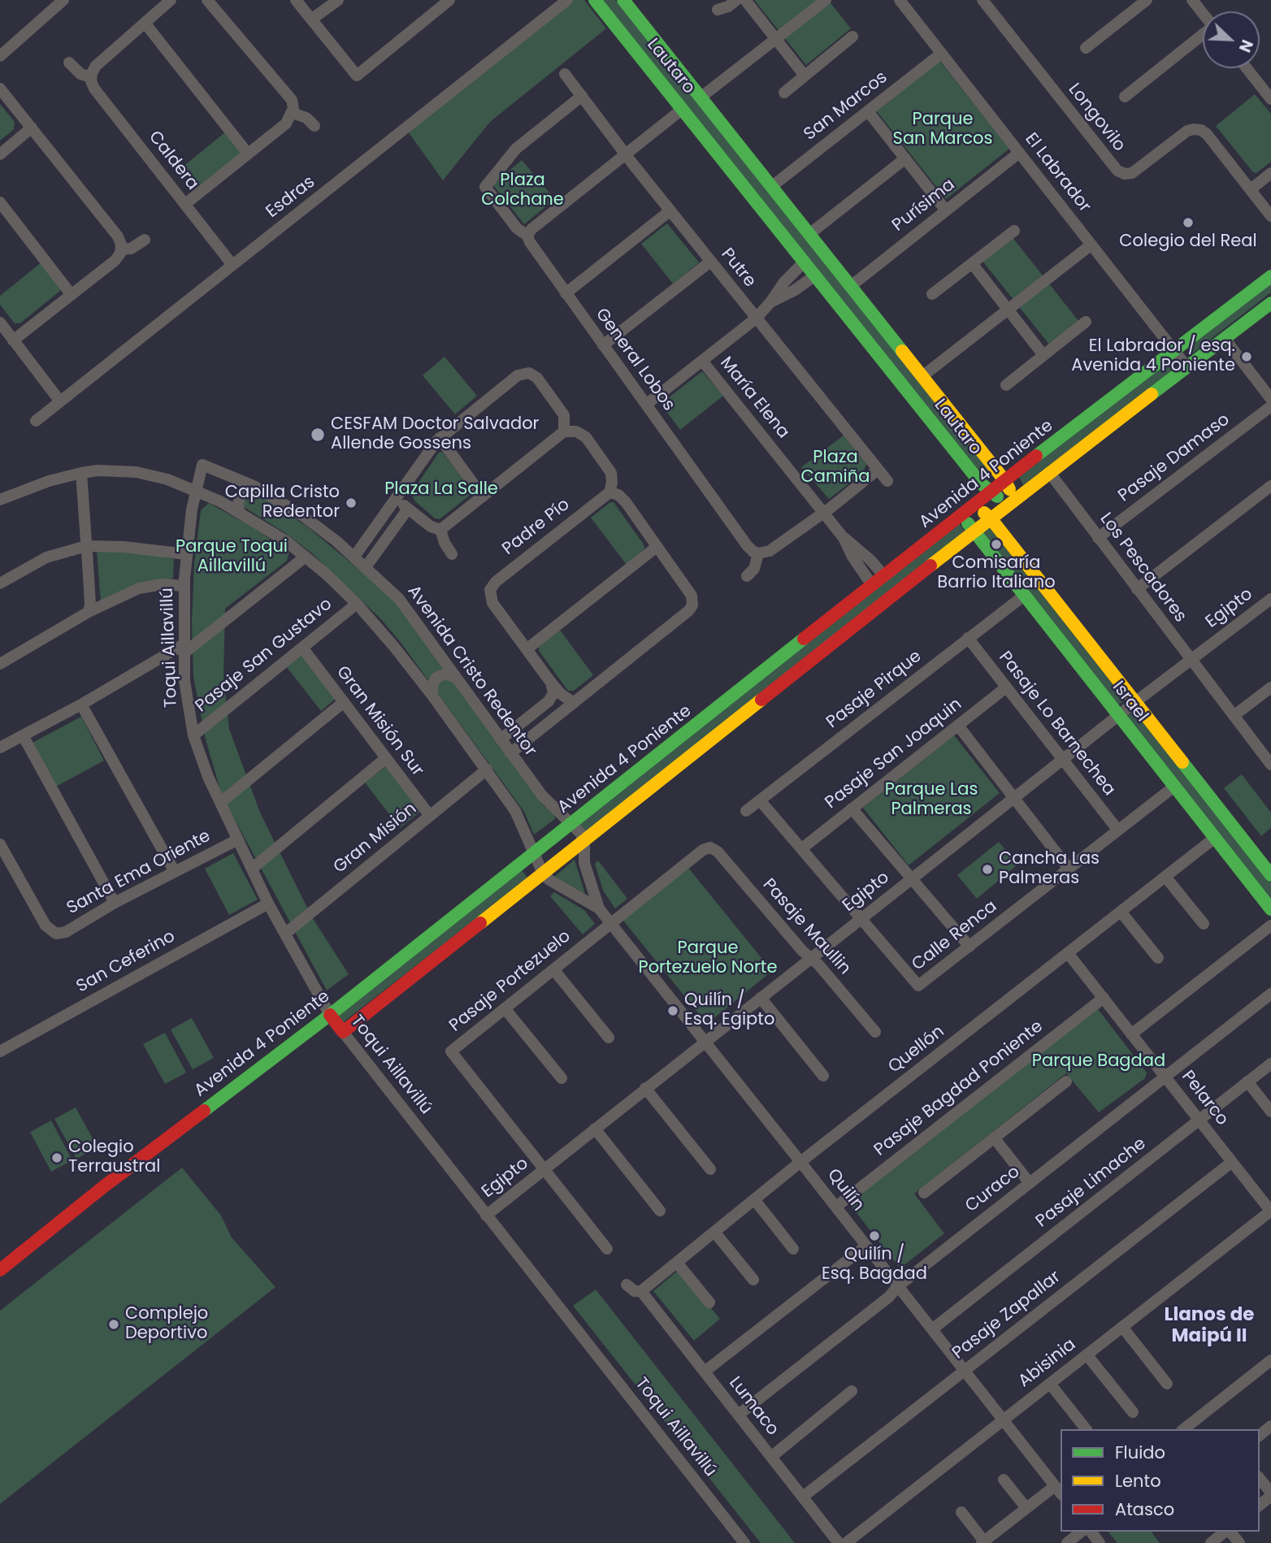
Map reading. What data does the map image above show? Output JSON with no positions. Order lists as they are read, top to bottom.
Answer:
{
  "streets": {
    "street": [
      "Lautaro",
      "San Marcos",
      "Longovilo",
      "Caldera",
      "El Labrador",
      "Esdras",
      "Purísima",
      "Putre",
      "General Lobos",
      "María Elena",
      "Pasaje Damaso",
      "Avenida 4 Poniente",
      "Padre Pío",
      "Los Pescadores",
      "Egipto",
      "Toqui Aillavillú",
      "Pasaje San Gustavo",
      "Avenida Cristo Redentor",
      "Pasaje Pirque",
      "Israel",
      "Gran Misión Sur",
      "Pasaje Lo Barnechea",
      "Pasaje San Joaquin",
      "Gran Misión",
      "Santa Ema Oriente",
      "Pasaje Maullin",
      "Calle Renca",
      "San Ceferino",
      "Pasaje Portezuelo",
      "Quellón",
      "Pasaje Bagdad Poniente",
      "Pelarco",
      "Pasaje Limache",
      "Curaco",
      "Quilín",
      "Pasaje Zapallar",
      "Abisinia",
      "Lumaco"
    ]
  },
  "crossings": [
    ["Lautaro", "San Marcos"],
    ["Lautaro", "Purísima"],
    ["Lautaro", "Avenida 4 Poniente"],
    ["San Marcos", "El Labrador"],
    ["Caldera", "Esdras"],
    ["El Labrador", "Purísima"],
    ["El Labrador", "Avenida 4 Poniente"],
    ["Putre", "General Lobos"],
    ["María Elena", "Avenida 4 Poniente"],
    ["Pasaje Damaso", "Los Pescadores"],
    ["Avenida 4 Poniente", "Toqui Aillavillú"],
    ["Avenida 4 Poniente", "Avenida Cristo Redentor"],
    ["Avenida 4 Poniente", "Israel"],
    ["Los Pescadores", "Egipto"],
    ["Egipto", "Toqui Aillavillú"],
    ["Egipto", "Israel"],
    ["Egipto", "Pasaje Lo Barnechea"],
    ["Egipto", "Pasaje Maullin"],
    ["Egipto", "Calle Renca"],
    ["Egipto", "Pasaje Portezuelo"],
    ["Egipto", "Quilín"],
    ["Toqui Aillavillú", "Pasaje San Gustavo"],
    ["Toqui Aillavillú", "Avenida Cristo Redentor"],
    ["Toqui Aillavillú", "Gran Misión"],
    ["Toqui Aillavillú", "Santa Ema Oriente"],
    ["Toqui Aillavillú", "San Ceferino"],
    ["Pasaje San Gustavo", "Gran Misión Sur"],
    ["Avenida Cristo Redentor", "Quilín"],
    ["Pasaje Pirque", "Israel"],
    ["Pasaje Pirque", "Pasaje Lo Barnechea"],
    ["Israel", "Calle Renca"],
    ["Israel", "Quellón"],
    ["Gran Misión Sur", "Gran Misión"],
    ["Pasaje Lo Barnechea", "Pasaje San Joaquin"],
    ["Pasaje Lo Barnechea", "Calle Renca"],
    ["Pasaje Maullin", "Pasaje Portezuelo"],
    ["Pasaje Portezuelo", "Quilín"],
    ["Quellón", "Pelarco"],
    ["Quellón", "Quilín"],
    ["Quellón", "Lumaco"],
    ["Pasaje Bagdad Poniente", "Pelarco"],
    ["Pasaje Bagdad Poniente", "Quilín"],
    ["Pelarco", "Pasaje Limache"],
    ["Pelarco", "Curaco"],
    ["Pelarco", "Pasaje Zapallar"],
    ["Pelarco", "Abisinia"],
    ["Pasaje Limache", "Quilín"],
    ["Curaco", "Quilín"],
    ["Curaco", "Lumaco"],
    ["Quilín", "Pasaje Zapallar"],
    ["Quilín", "Abisinia"],
    ["Pasaje Zapallar", "Lumaco"]
  ],
  "districts": ["Llanos de Maipú II"],
  "parks": [
    "Parque San Marcos",
    "Plaza Colchane",
    "Plaza Camiña",
    "Plaza La Salle",
    "Parque Toqui Aillavillú",
    "Parque Las Palmeras",
    "Parque Portezuelo Norte",
    "Parque Bagdad"
  ],
  "places": [
    "Colegio del Real",
    "El Labrador / esq. Avenida 4 Poniente",
    "CESFAM Doctor Salvador Allende Gossens",
    "Capilla Cristo Redentor",
    "Comisaría Barrio Italiano",
    "Cancha Las Palmeras",
    "Quilín / Esq. Egipto",
    "Colegio Terraustral",
    "Quilín / Esq. Bagdad",
    "Complejo Deportivo"
  ],
  "legend": ["Fluido", "Lento", "Atasco"],
  "north": "bottom right"
}
